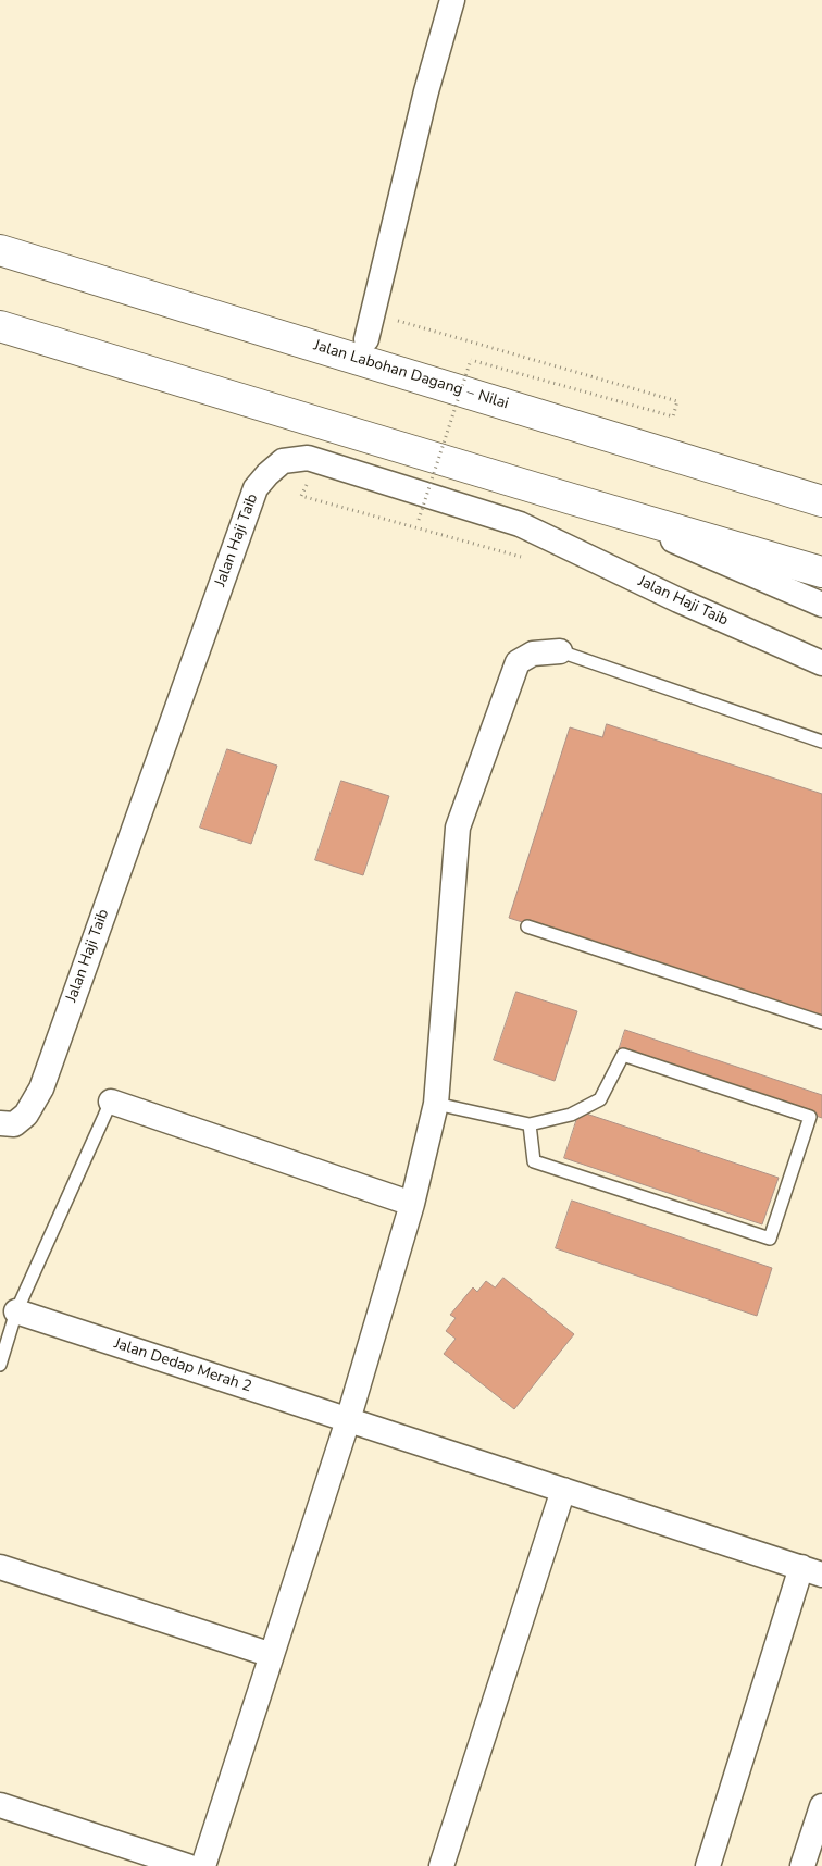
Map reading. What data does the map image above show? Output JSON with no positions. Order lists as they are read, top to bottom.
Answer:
{
  "streets": {
    "main road": ["Jalan Labohan Dagang ‒ Nilai"],
    "street": ["Jalan Haji Taib", "Jalan Dedap Merah 2"]
  }
}
